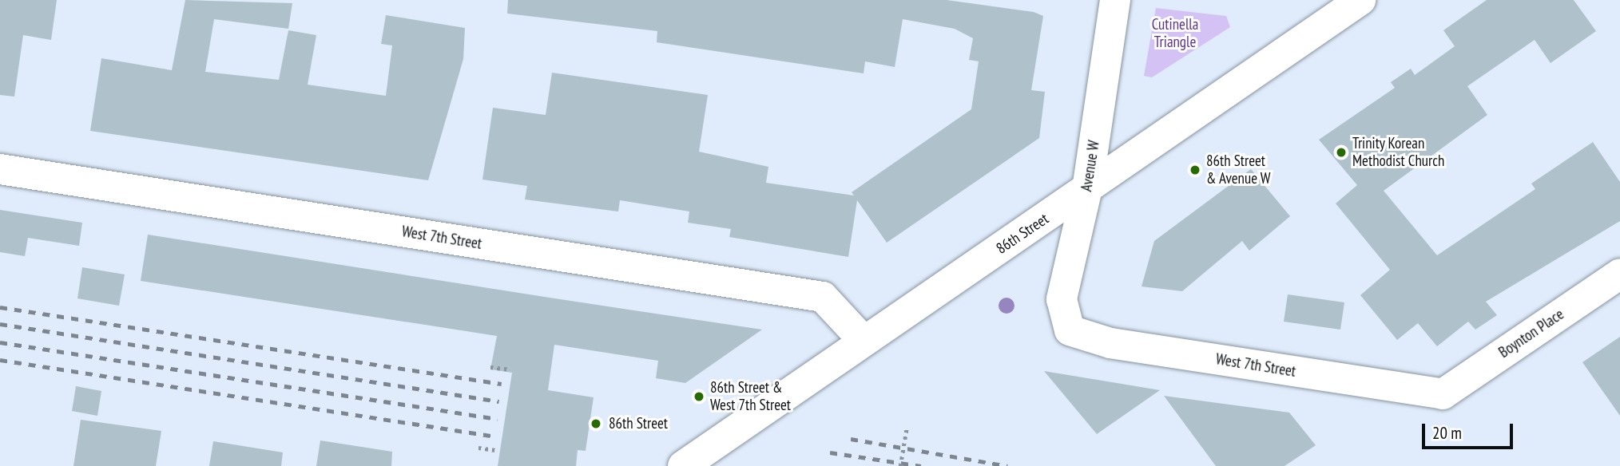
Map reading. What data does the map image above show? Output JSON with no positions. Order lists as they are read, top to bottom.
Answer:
{
  "streets": {
    "street": [
      "Avenue W",
      "86th Street",
      "West 7th Street",
      "Boynton Place"
    ]
  },
  "crossings": [
    ["Avenue W", "86th Street"],
    ["Avenue W", "West 7th Street"],
    ["86th Street", "West 7th Street"],
    ["West 7th Street", "Boynton Place"]
  ],
  "parks": ["Cutinella Triangle"],
  "places": [
    "Trinity Korean Methodist Church",
    "86th Street & Avenue W",
    "86th Street & West 7th Street",
    "86th Street"
  ],
  "scale_bar": "20 m"
}
